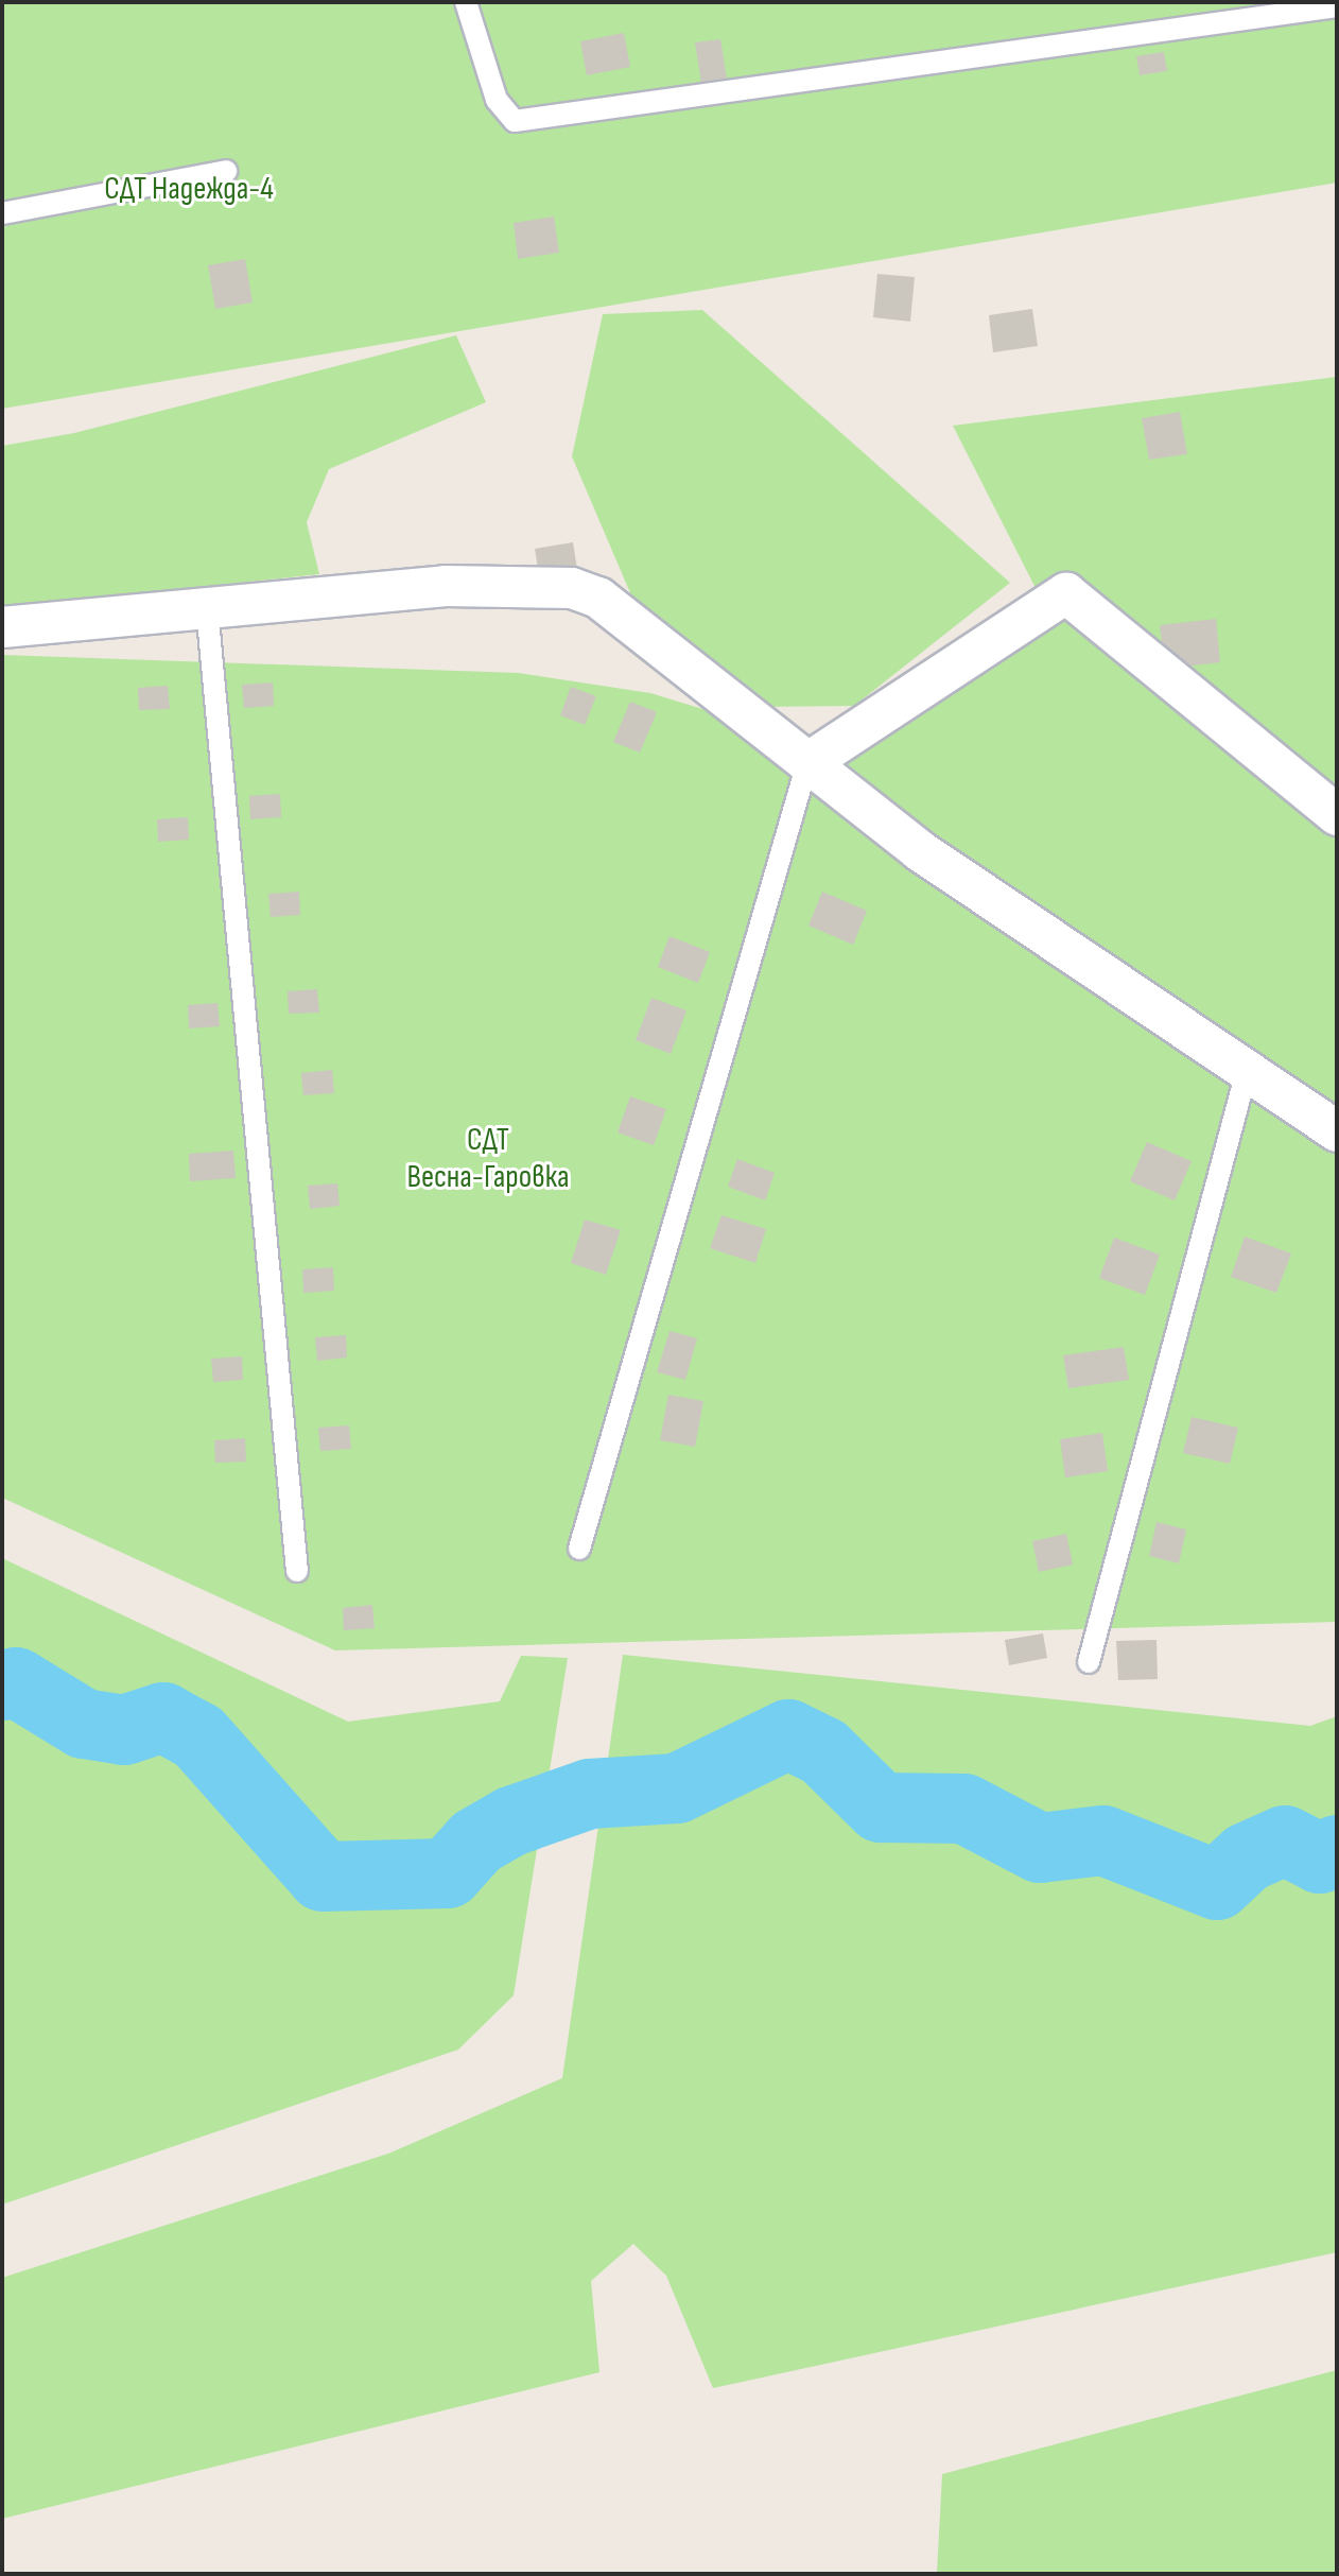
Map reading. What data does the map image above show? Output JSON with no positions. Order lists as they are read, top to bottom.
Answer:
{
  "parks": ["СДТ Надежда-4", "СДТ Весна-Гаровка"]
}
